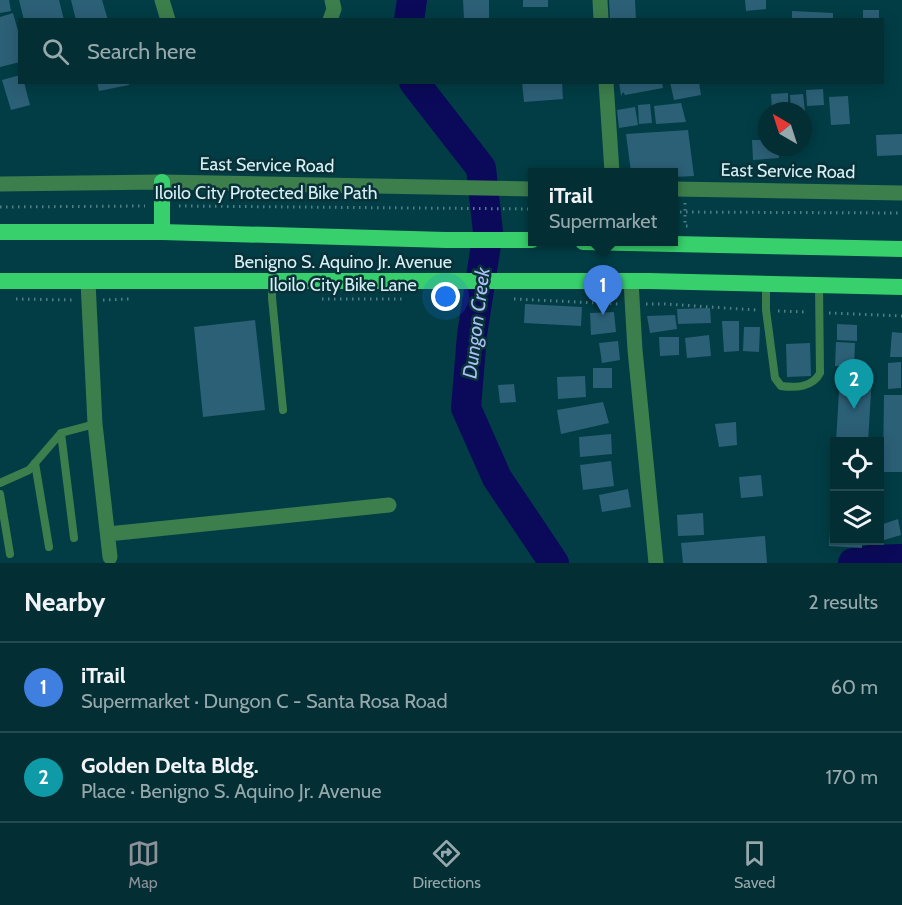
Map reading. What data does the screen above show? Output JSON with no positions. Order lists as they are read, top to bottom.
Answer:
{
  "streets": {
    "highway": ["Benigno S. Aquino Jr. Avenue"],
    "street": ["East Service Road"],
    "path": ["Iloilo City Protected Bike Path", "Iloilo City Bike Lane"]
  },
  "water": ["Dungon Creek"],
  "north": "top left",
  "page": {
    "search": "Search here",
    "popup": ["iTrail", "Supermarket"],
    "pins": ["1", "2"],
    "heading": ["Nearby", "2 results"],
    "list": [
      {
        "mark": "1",
        "name": "iTrail",
        "note": "Supermarket · Dungon C - Santa Rosa Road",
        "value": "60 m"
      },
      {
        "mark": "2",
        "name": "Golden Delta Bldg.",
        "note": "Place · Benigno S. Aquino Jr. Avenue",
        "value": "170 m"
      }
    ],
    "nav": ["Map", "Directions", "Saved"]
  }
}
